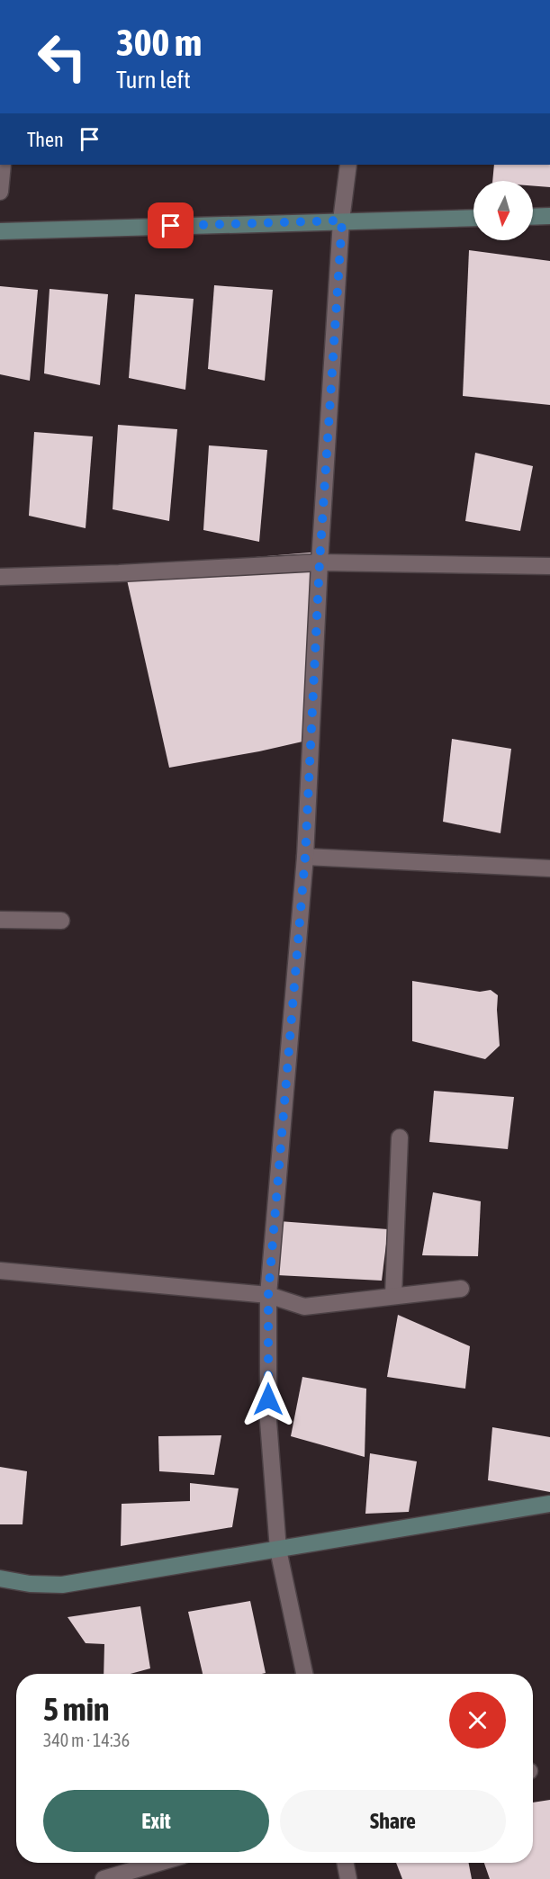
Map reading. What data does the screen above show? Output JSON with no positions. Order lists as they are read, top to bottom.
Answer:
{
  "north": "bottom",
  "page": {
    "turn": ["300 m", "Turn left"],
    "then": "Then",
    "heading": ["5 min", "340 m · 14:36"],
    "buttons": ["Exit", "Share"]
  }
}
